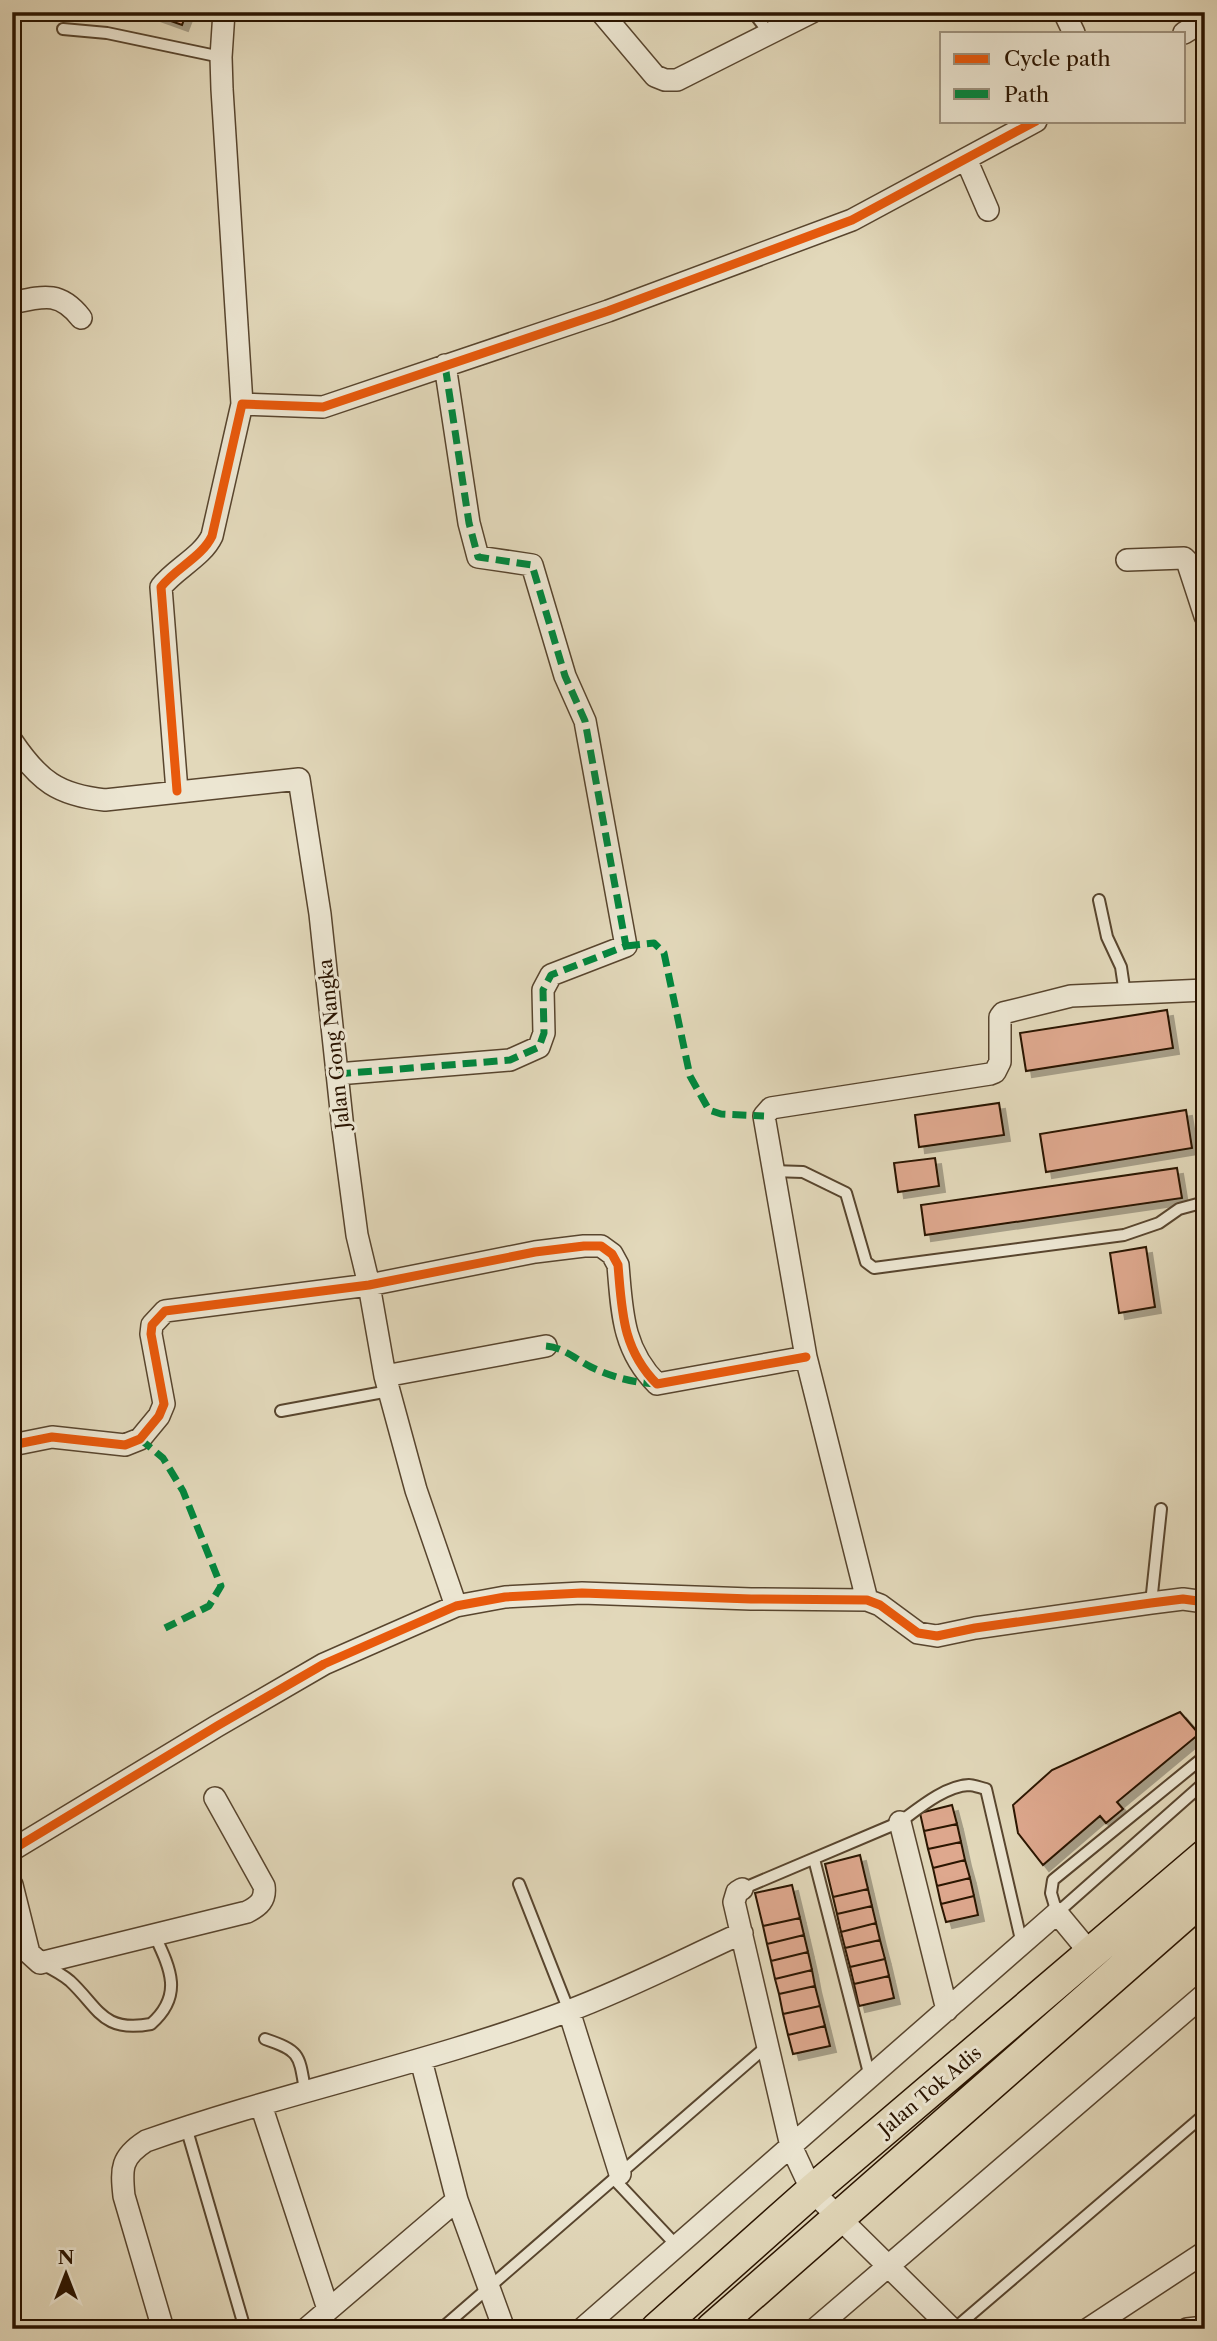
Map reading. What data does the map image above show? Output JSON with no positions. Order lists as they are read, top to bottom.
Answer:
{
  "streets": {
    "main road": ["Jalan Tok Adis"],
    "street": ["Jalan Gong Nangka"]
  },
  "legend": ["Cycle path", "Path"],
  "north": "top"
}
